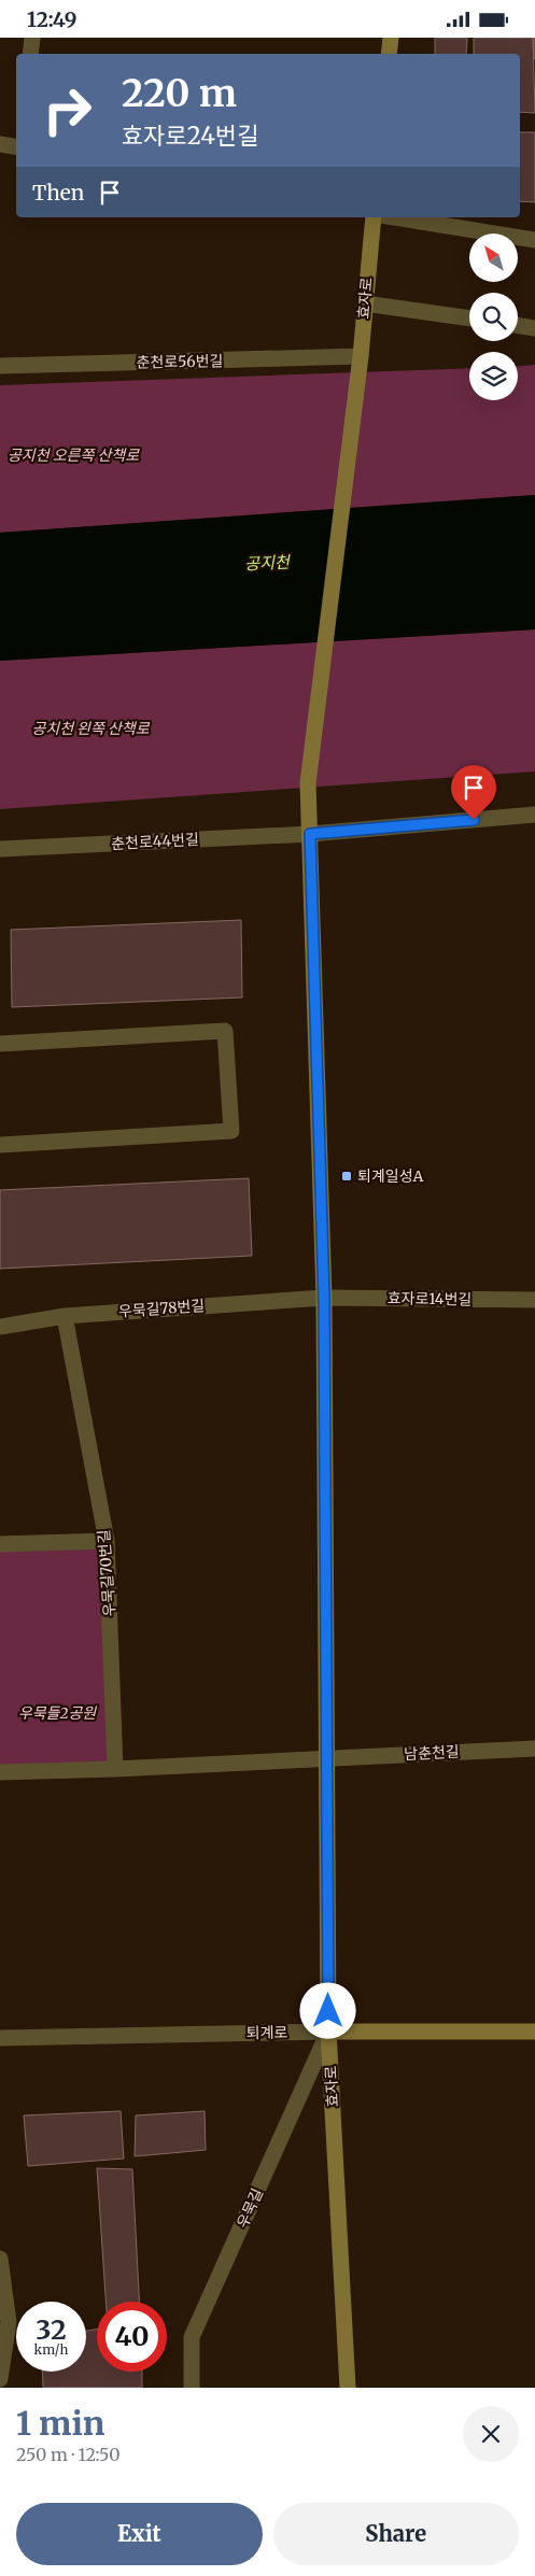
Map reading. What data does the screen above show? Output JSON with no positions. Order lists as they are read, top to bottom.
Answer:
{
  "streets": {
    "street": [
      "효자로",
      "춘천로56번길",
      "춘천로44번길",
      "효자로14번길",
      "우묵길78번길",
      "우묵길70번길",
      "남춘천길",
      "퇴계로",
      "우묵길"
    ]
  },
  "crossings": [
    ["효자로", "춘천로56번길"],
    ["효자로", "춘천로44번길"],
    ["효자로", "효자로14번길"],
    ["효자로", "우묵길78번길"],
    ["효자로", "남춘천길"],
    ["효자로", "퇴계로"],
    ["효자로", "우묵길"],
    ["효자로14번길", "우묵길78번길"],
    ["우묵길78번길", "우묵길70번길"],
    ["퇴계로", "우묵길"]
  ],
  "water": ["공지천"],
  "parks": ["공지천 오른쪽 산책로", "공치천 왼쪽 산책로", "우묵들2공원"],
  "places": {
    "transit": ["퇴계일성A"]
  },
  "north": "top left",
  "page": {
    "status": "12:49",
    "turn": ["220 m", "효자로24번길"],
    "then": "Then",
    "speed": "32 km/h",
    "limit": "40",
    "heading": ["1 min", "250 m · 12:50"],
    "buttons": ["Exit", "Share"]
  }
}
